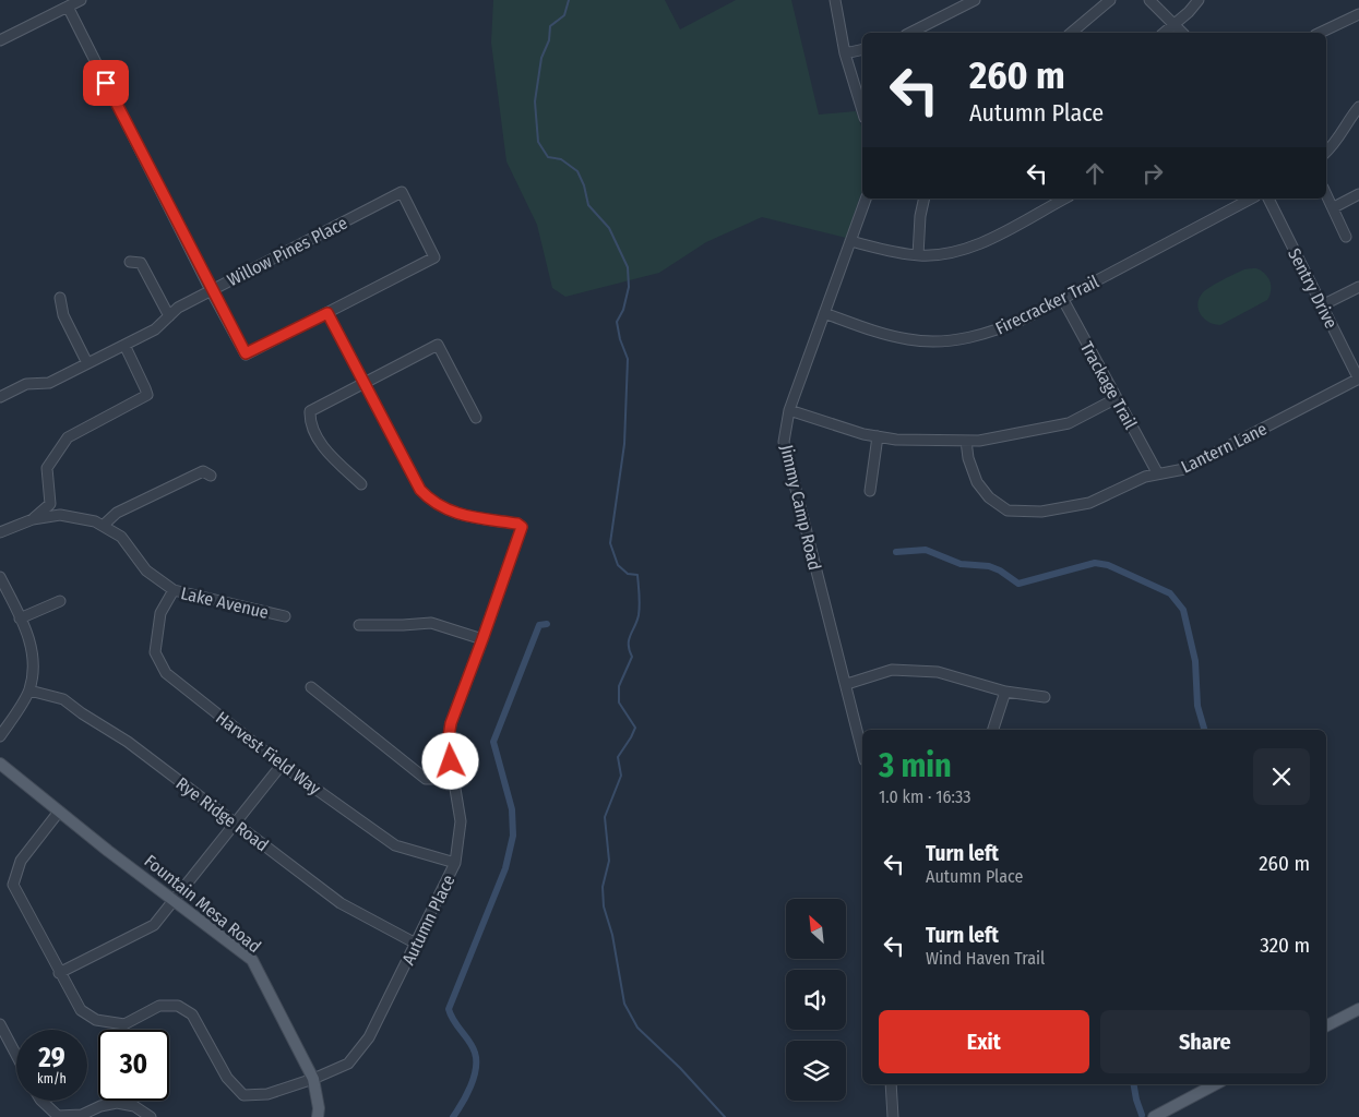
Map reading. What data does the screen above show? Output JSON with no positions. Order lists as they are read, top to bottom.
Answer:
{
  "streets": {
    "main road": ["Fountain Mesa Road"],
    "street": [
      "Willow Pines Place",
      "Sentry Drive",
      "Firecracker Trail",
      "Trackage Trail",
      "Lantern Lane",
      "Jimmy Camp Road",
      "Lake Avenue",
      "Harvest Field Way",
      "Rye Ridge Road",
      "Autumn Place"
    ]
  },
  "crossings": [
    ["Willow Pines Place", "Autumn Place"],
    ["Sentry Drive", "Lantern Lane"],
    ["Firecracker Trail", "Trackage Trail"],
    ["Firecracker Trail", "Jimmy Camp Road"],
    ["Trackage Trail", "Lantern Lane"],
    ["Lake Avenue", "Harvest Field Way"],
    ["Harvest Field Way", "Autumn Place"],
    ["Rye Ridge Road", "Autumn Place"],
    ["Fountain Mesa Road", "Autumn Place"]
  ],
  "north": "top left",
  "page": {
    "turn": ["260 m", "Autumn Place"],
    "heading": ["3 min", "1.0 km · 16:33"],
    "list": [
      {
        "name": "Turn left",
        "note": "Autumn Place",
        "value": "260 m"
      },
      {
        "name": "Turn left",
        "note": "Wind Haven Trail",
        "value": "320 m"
      }
    ],
    "buttons": ["Exit", "Share"],
    "speed": "29 km/h",
    "limit": "30"
  }
}
